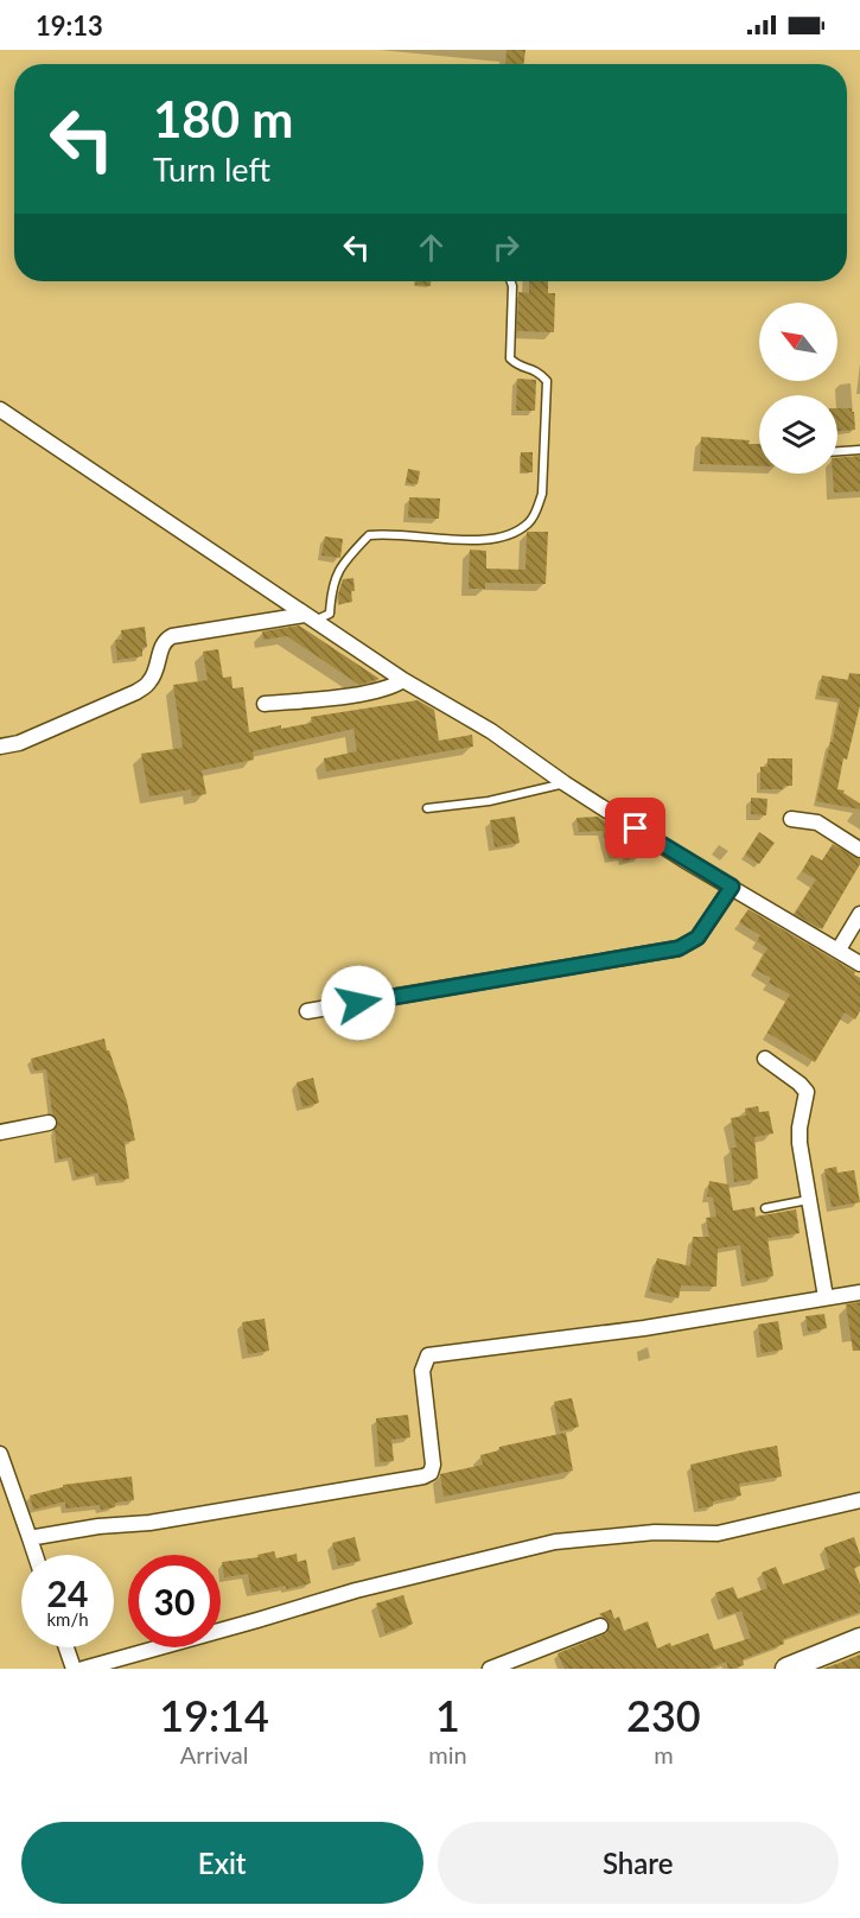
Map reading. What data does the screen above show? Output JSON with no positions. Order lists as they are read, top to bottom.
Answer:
{
  "north": "top left",
  "page": {
    "status": "19:13",
    "turn": ["180 m", "Turn left"],
    "speed": "24 km/h",
    "limit": "30",
    "eta": [
      "19:14",
      "Arrival",
      "1",
      "min",
      "230",
      "m"
    ],
    "buttons": ["Exit", "Share"]
  }
}
